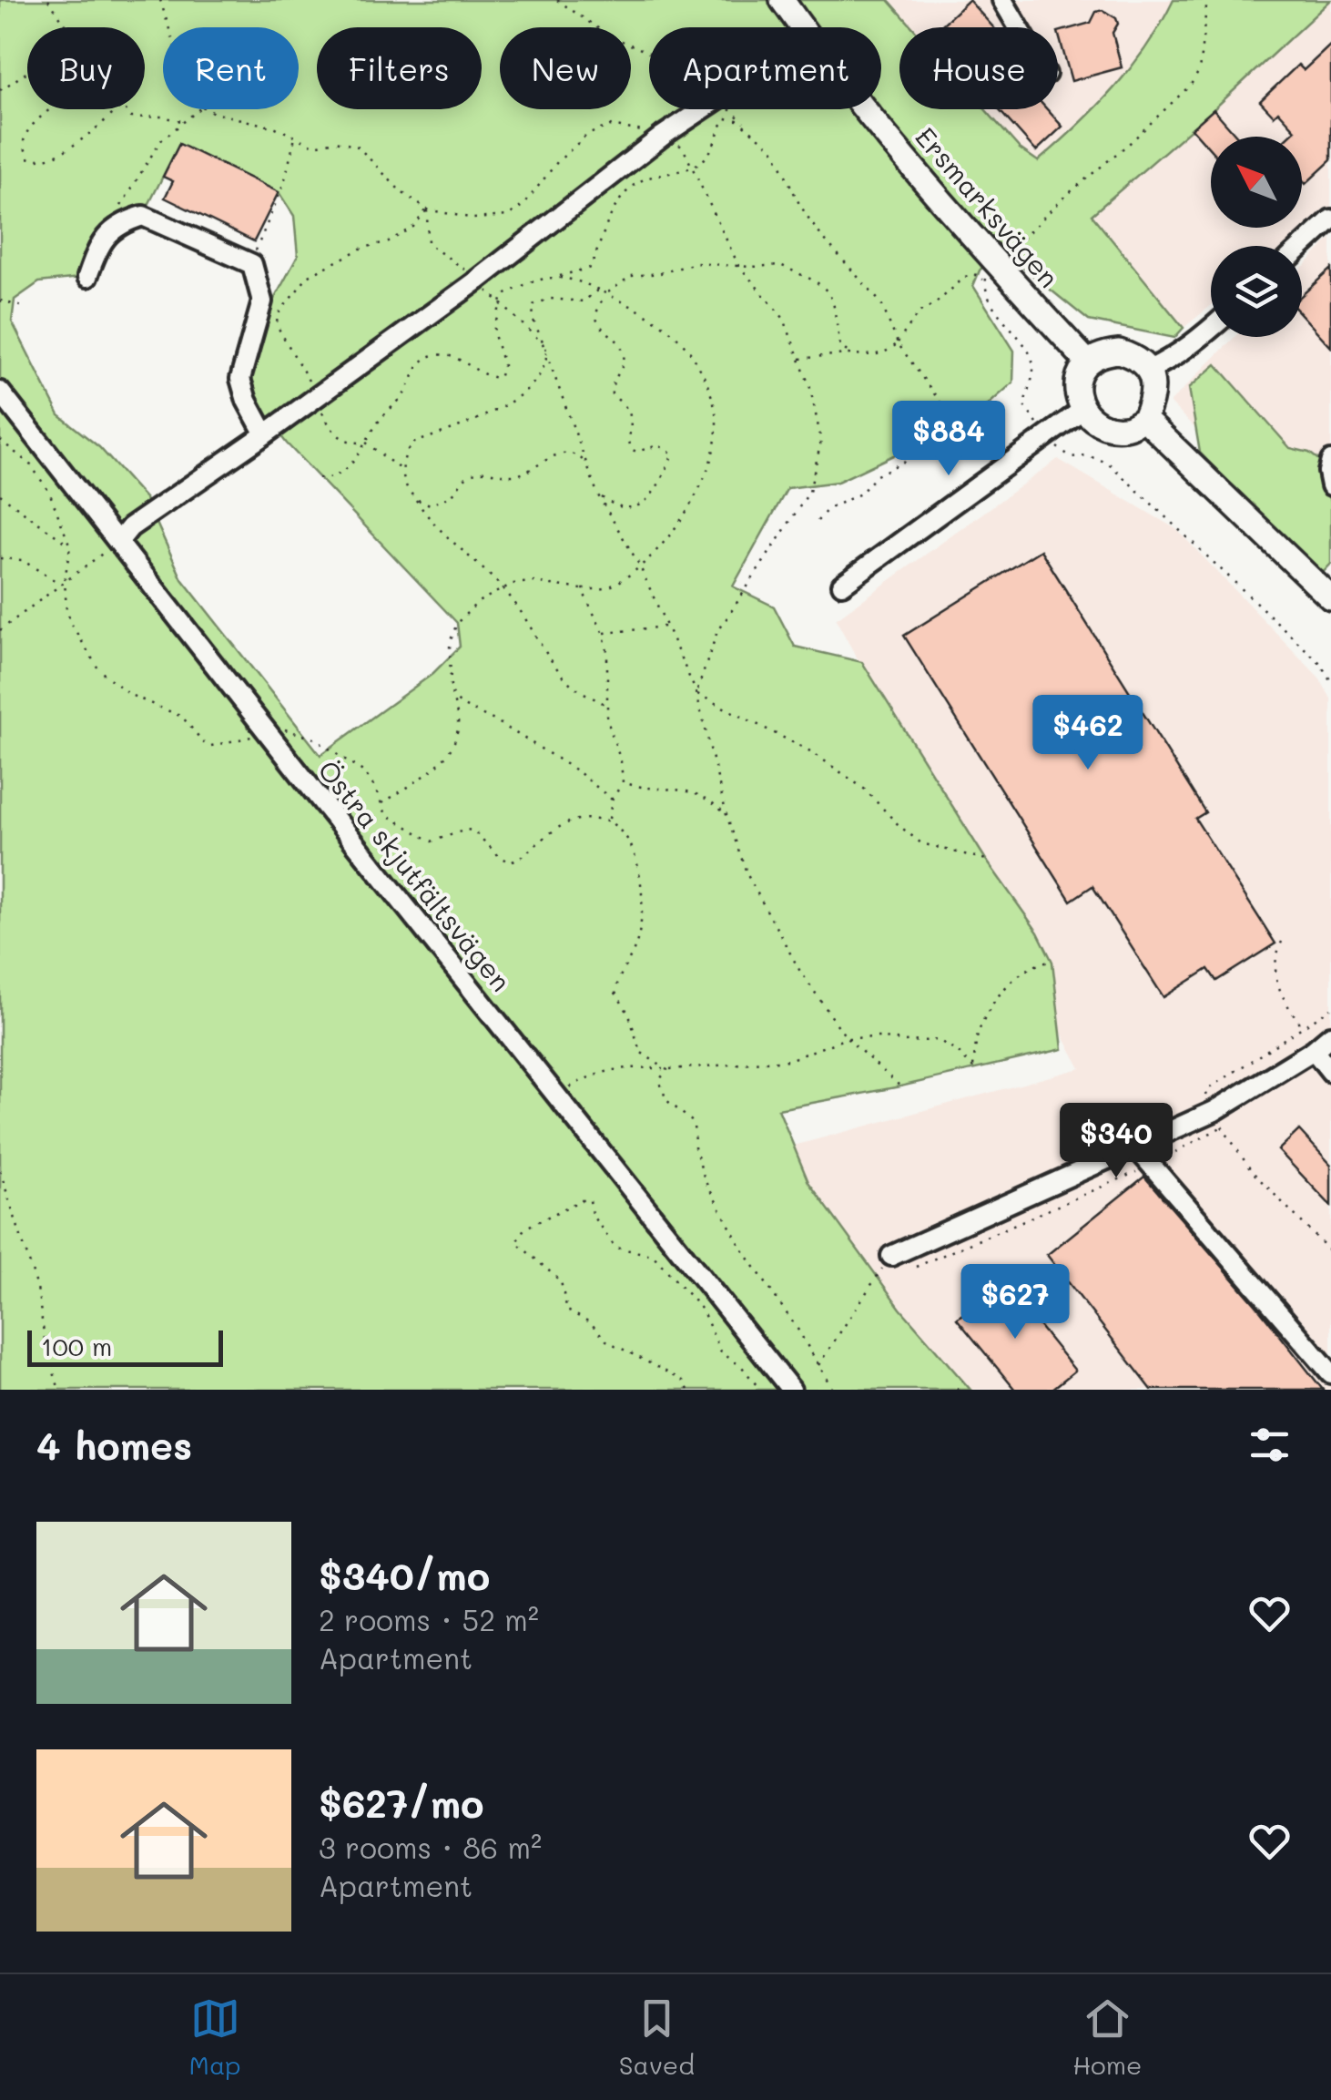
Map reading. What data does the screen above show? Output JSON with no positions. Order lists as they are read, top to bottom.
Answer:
{
  "streets": {
    "main road": ["Ersmarksvägen"],
    "street": ["Östra skjutfältsvägen"]
  },
  "scale_bar": "100 m",
  "north": "top left",
  "page": {
    "chip": [
      "Buy",
      "Rent",
      "Filters",
      "New",
      "Apartment",
      "House"
    ],
    "price": [
      "$884",
      "$462",
      "$340",
      "$627"
    ],
    "scale": "100 m",
    "heading": "4 homes",
    "list": [
      {
        "name": "$340/mo",
        "note": "2 rooms · 52 m² · Apartment"
      },
      {
        "name": "$627/mo",
        "note": "3 rooms · 86 m² · Apartment"
      }
    ],
    "tabs": ["Map", "Saved", "Home"]
  }
}
